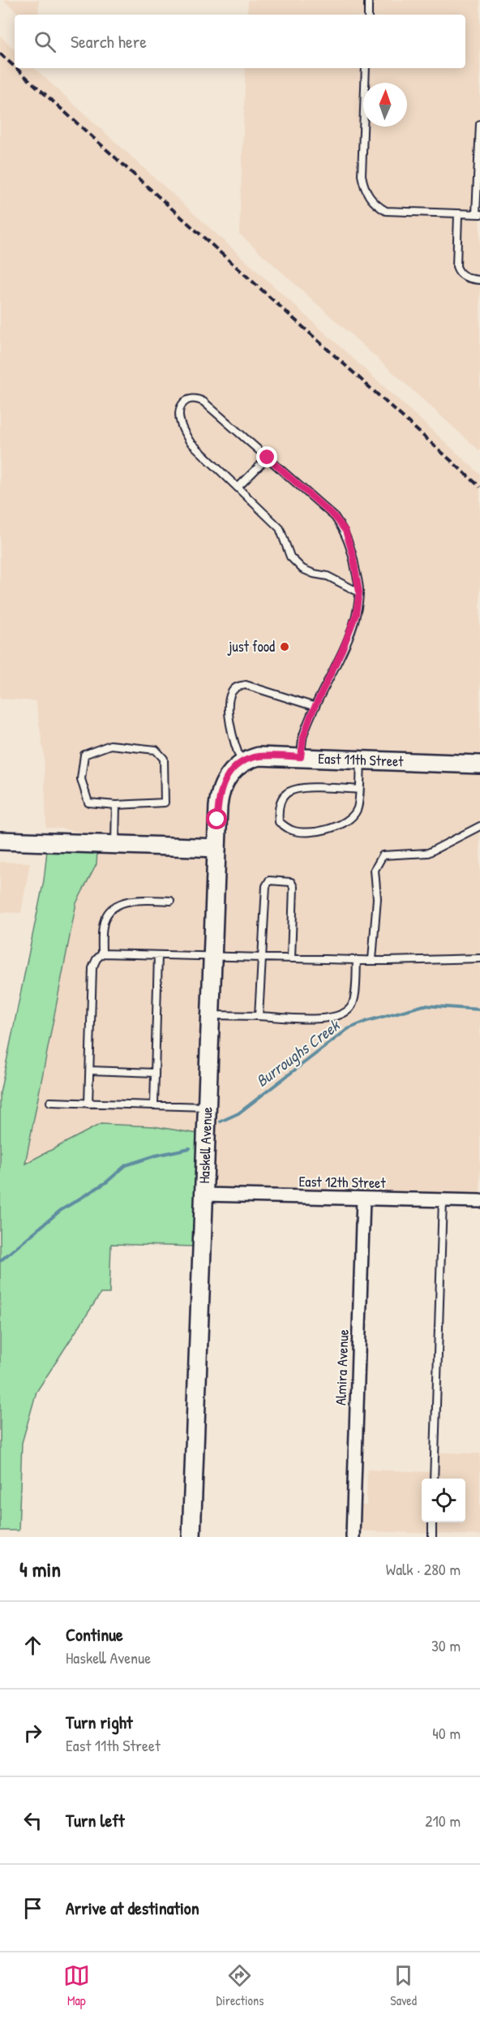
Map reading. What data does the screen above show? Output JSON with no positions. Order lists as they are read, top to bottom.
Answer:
{
  "streets": {
    "main road": ["East 11th Street", "Haskell Avenue"],
    "street": ["East 12th Street", "Almira Avenue"]
  },
  "crossings": [
    ["East 11th Street", "Haskell Avenue"],
    ["Haskell Avenue", "East 12th Street"],
    ["East 12th Street", "Almira Avenue"]
  ],
  "water": ["Burroughs Creek"],
  "places": ["just food"],
  "north": "top",
  "page": {
    "search": "Search here",
    "heading": ["4 min", "Walk · 280 m"],
    "list": [
      ["Continue", "Haskell Avenue", "30 m"],
      ["Turn right", "East 11th Street", "40 m"],
      ["Turn left", "210 m"],
      "Arrive at destination"
    ],
    "nav": ["Map", "Directions", "Saved"]
  }
}
